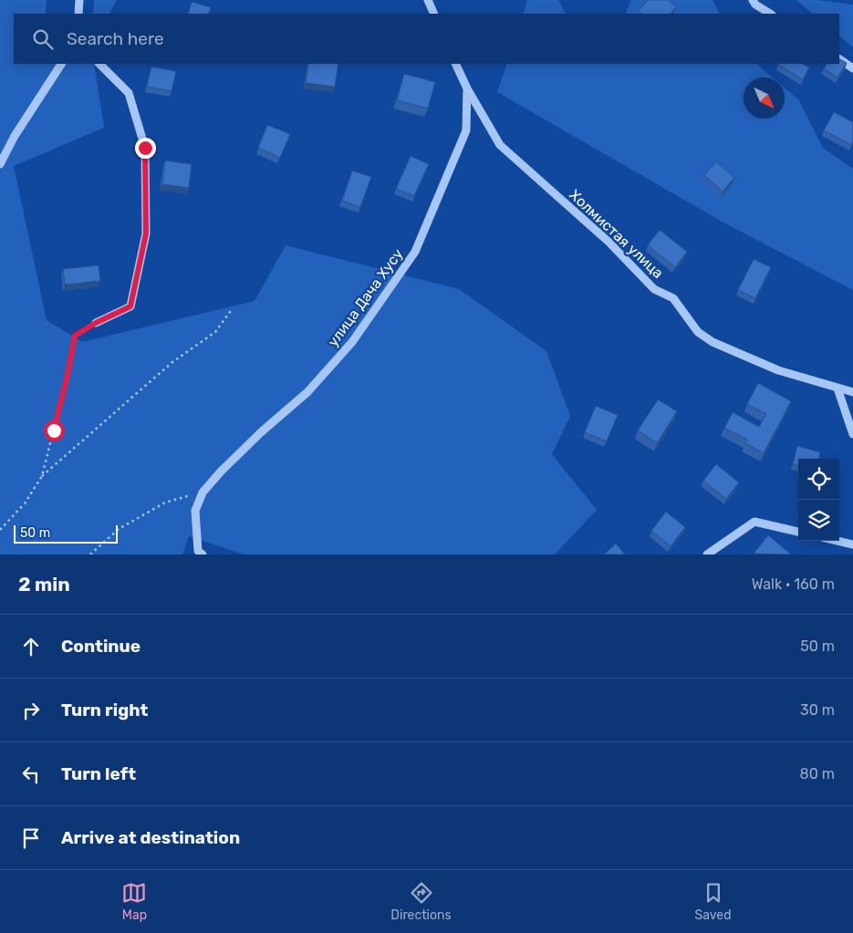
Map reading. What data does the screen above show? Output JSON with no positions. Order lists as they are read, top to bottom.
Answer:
{
  "streets": {
    "street": ["Холмистая улица", "улица Дача Хусу"]
  },
  "crossings": [
    ["Холмистая улица", "улица Дача Хусу"]
  ],
  "scale_bar": "50 m",
  "north": "bottom right",
  "page": {
    "search": "Search here",
    "scale": "50 m",
    "heading": ["2 min", "Walk · 160 m"],
    "list": [
      ["Continue", "50 m"],
      ["Turn right", "30 m"],
      ["Turn left", "80 m"],
      "Arrive at destination"
    ],
    "nav": ["Map", "Directions", "Saved"]
  }
}
